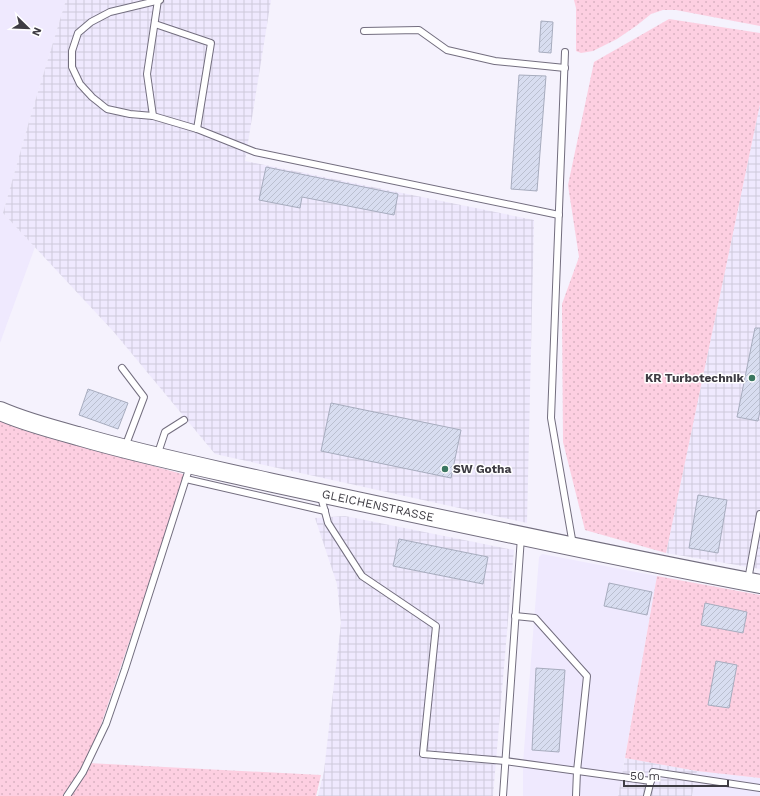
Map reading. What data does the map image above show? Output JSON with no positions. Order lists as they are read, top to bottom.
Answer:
{
  "streets": {
    "street": ["GLEICHENSTRASSE"]
  },
  "places": ["KR Turbotechnik", "SW Gotha"],
  "scale_bar": "50 m",
  "north": "bottom right"
}
